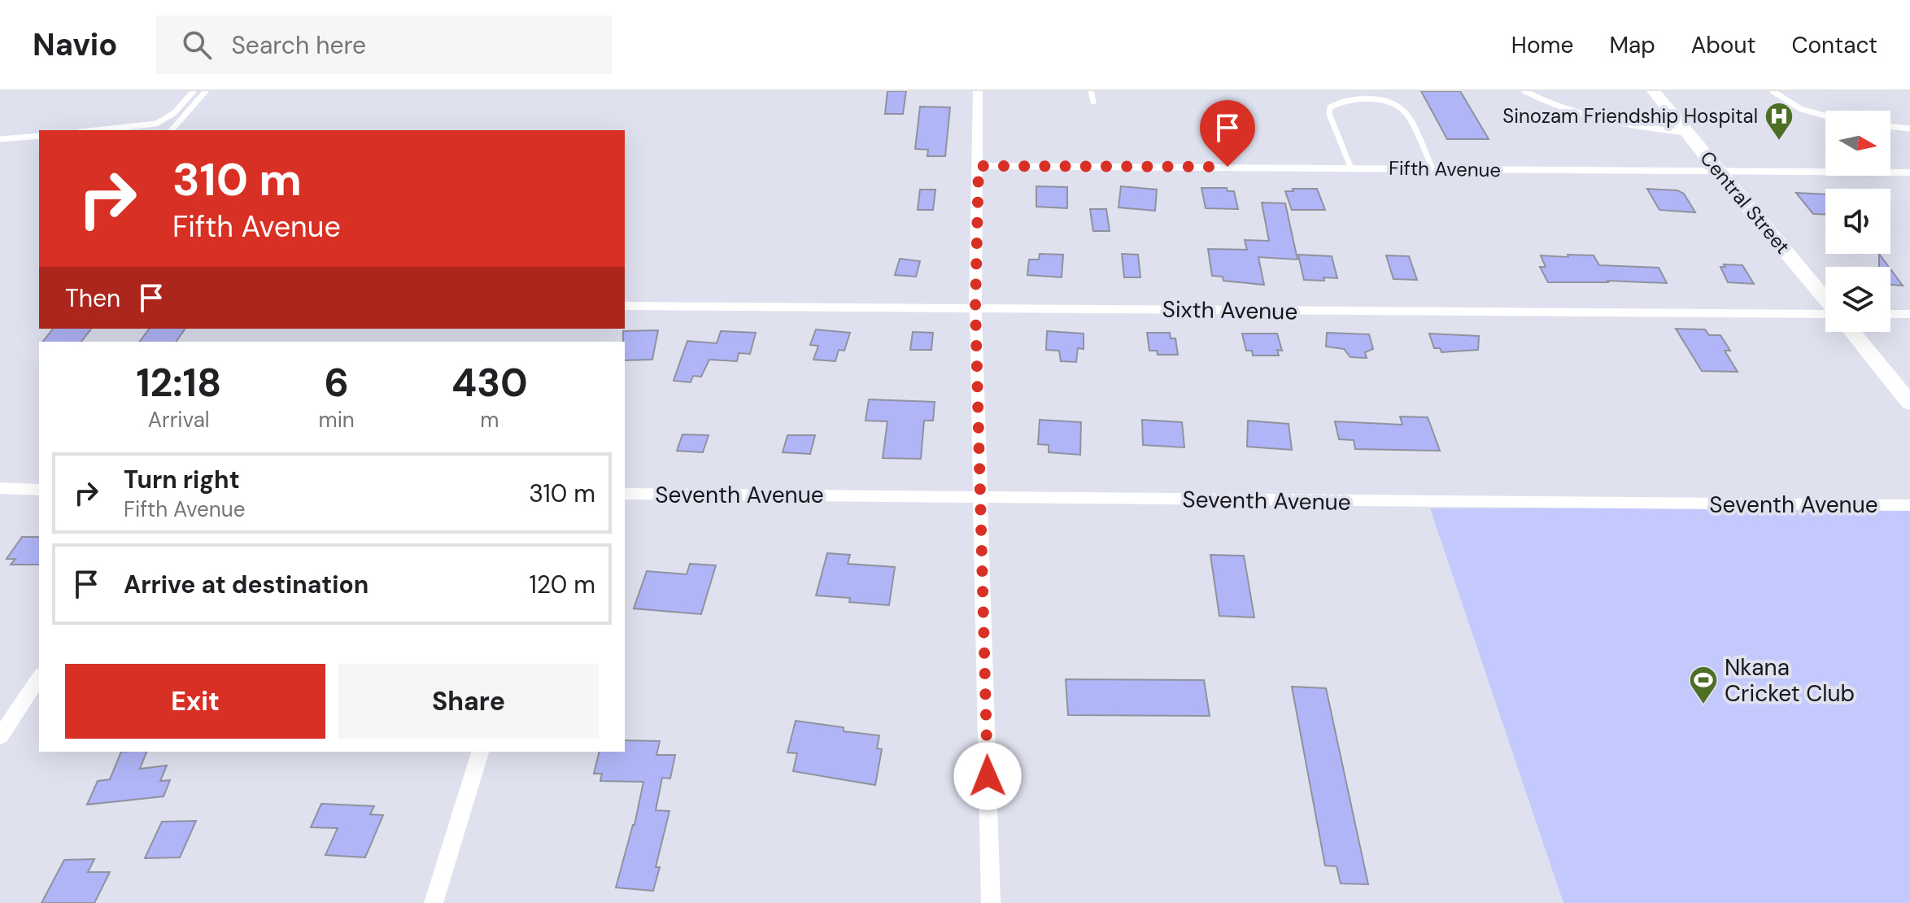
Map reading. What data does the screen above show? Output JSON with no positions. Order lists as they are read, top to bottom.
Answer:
{
  "streets": {
    "main road": ["Central Street"],
    "street": ["Fifth Avenue", "Sixth Avenue", "Seventh Avenue"]
  },
  "crossings": [
    ["Fifth Avenue", "Central Street"]
  ],
  "places": {
    "hospital": ["Sinozam Friendship Hospital"],
    "sports": ["Nkana Cricket Club"]
  },
  "north": "right",
  "page": {
    "header": "Navio",
    "search": "Search here",
    "nav": [
      "Home",
      "Map",
      "About",
      "Contact"
    ],
    "turn": ["310 m", "Fifth Avenue"],
    "then": "Then",
    "eta": [
      "12:18",
      "Arrival",
      "6",
      "min",
      "430",
      "m"
    ],
    "list": [
      {
        "name": "Turn right",
        "note": "Fifth Avenue",
        "value": "310 m"
      },
      {
        "name": "Arrive at destination",
        "value": "120 m"
      }
    ],
    "buttons": ["Exit", "Share"]
  }
}
